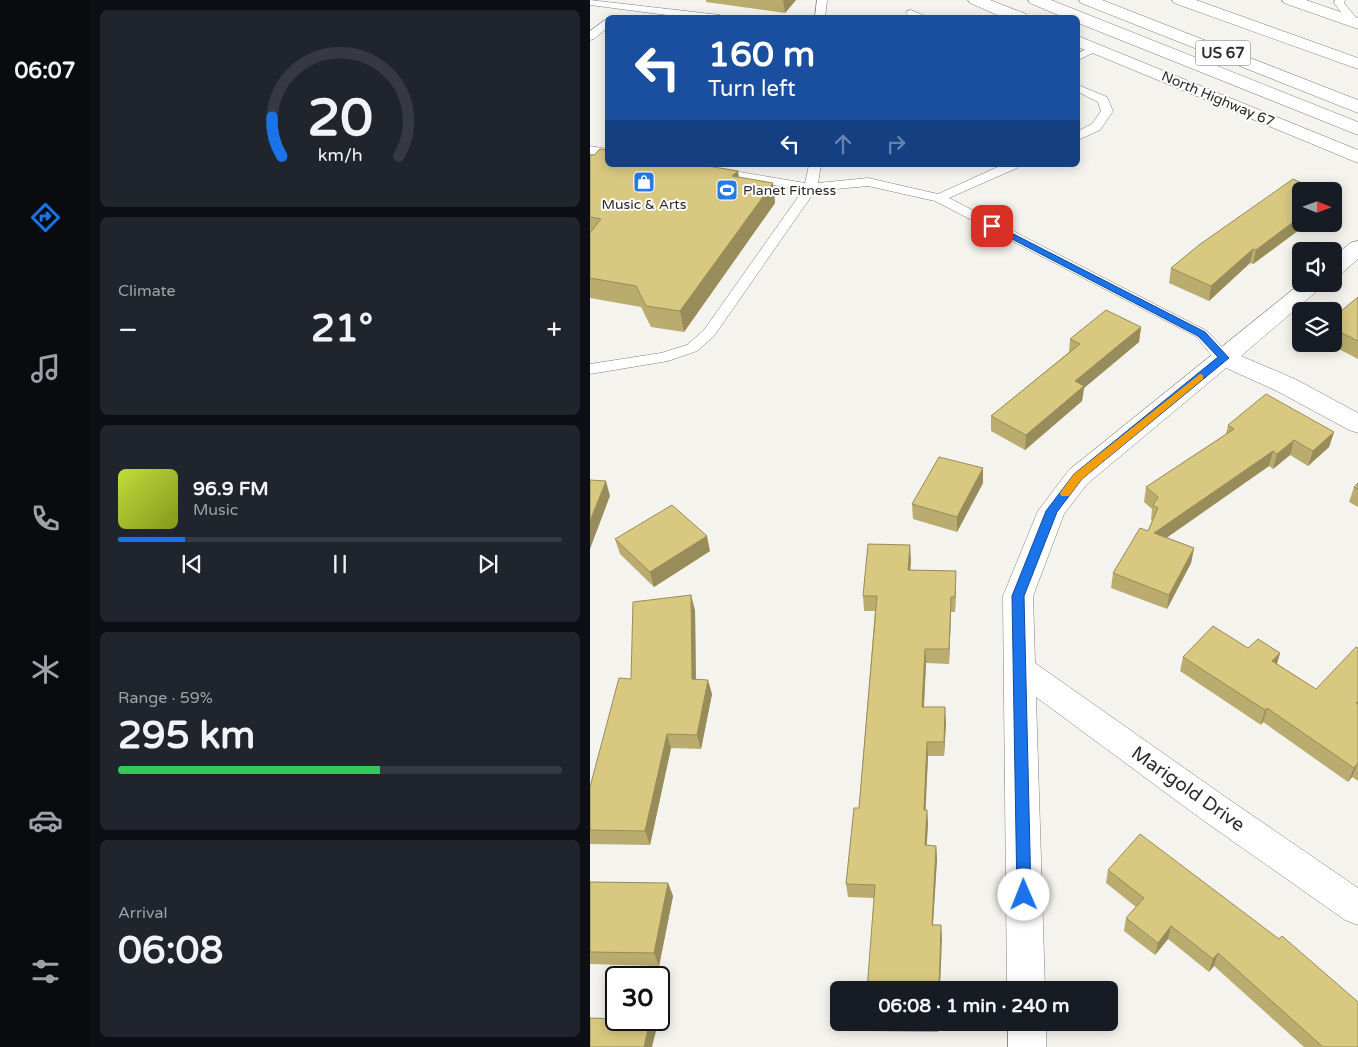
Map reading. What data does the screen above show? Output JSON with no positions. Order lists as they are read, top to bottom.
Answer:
{
  "streets": {
    "main road": ["US 67", "North Highway 67", "Marigold Drive"]
  },
  "places": {
    "shop": ["Music & Arts"],
    "sports": ["Planet Fitness"]
  },
  "north": "right",
  "page": {
    "tabs": "06:07",
    "turn": ["160 m", "Turn left"],
    "tile": [
      "Climate",
      ["Range · 59%", "295 km"],
      ["Arrival", "06:08"]
    ],
    "heat": ["−", "21°", "+"],
    "song": ["96.9 FM", "Music"],
    "limit": "30",
    "trip": "06:08 · 1 min · 240 m",
    "gauge": ["20", "km/h"]
  }
}
